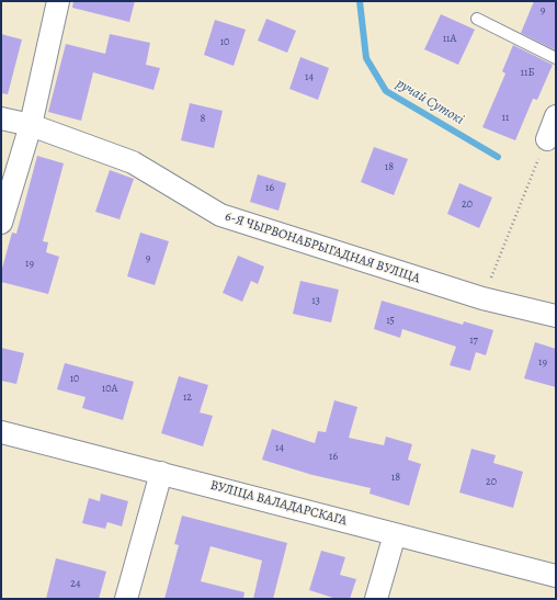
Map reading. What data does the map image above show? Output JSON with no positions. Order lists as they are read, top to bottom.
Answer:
{
  "streets": {
    "street": ["6-Я ЧЫРВОНАБРЫГАДНАЯ ВУЛІЦА", "ВУЛІЦА ВАЛАДАРСКАГА"]
  },
  "water": ["ручай Сутокі"],
  "house_numbers": [
    "9",
    "11А",
    "10",
    "11Б",
    "14",
    "11",
    "8",
    "18",
    "16",
    "20",
    "9",
    "19",
    "13",
    "15",
    "17",
    "19",
    "10",
    "10А",
    "12",
    "14",
    "16",
    "18",
    "20",
    "24"
  ]
}
